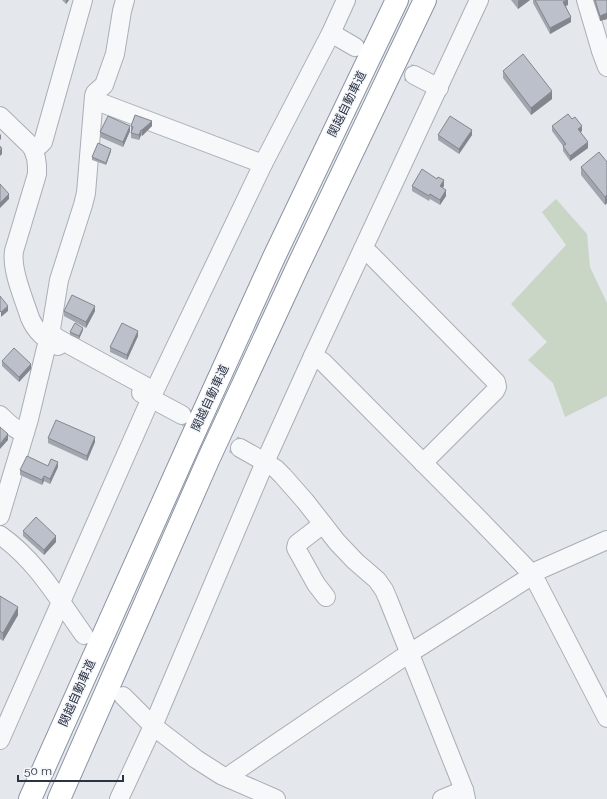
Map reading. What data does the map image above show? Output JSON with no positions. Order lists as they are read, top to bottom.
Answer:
{
  "streets": {
    "highway": ["関越自動車道"]
  },
  "scale_bar": "50 m"
}
